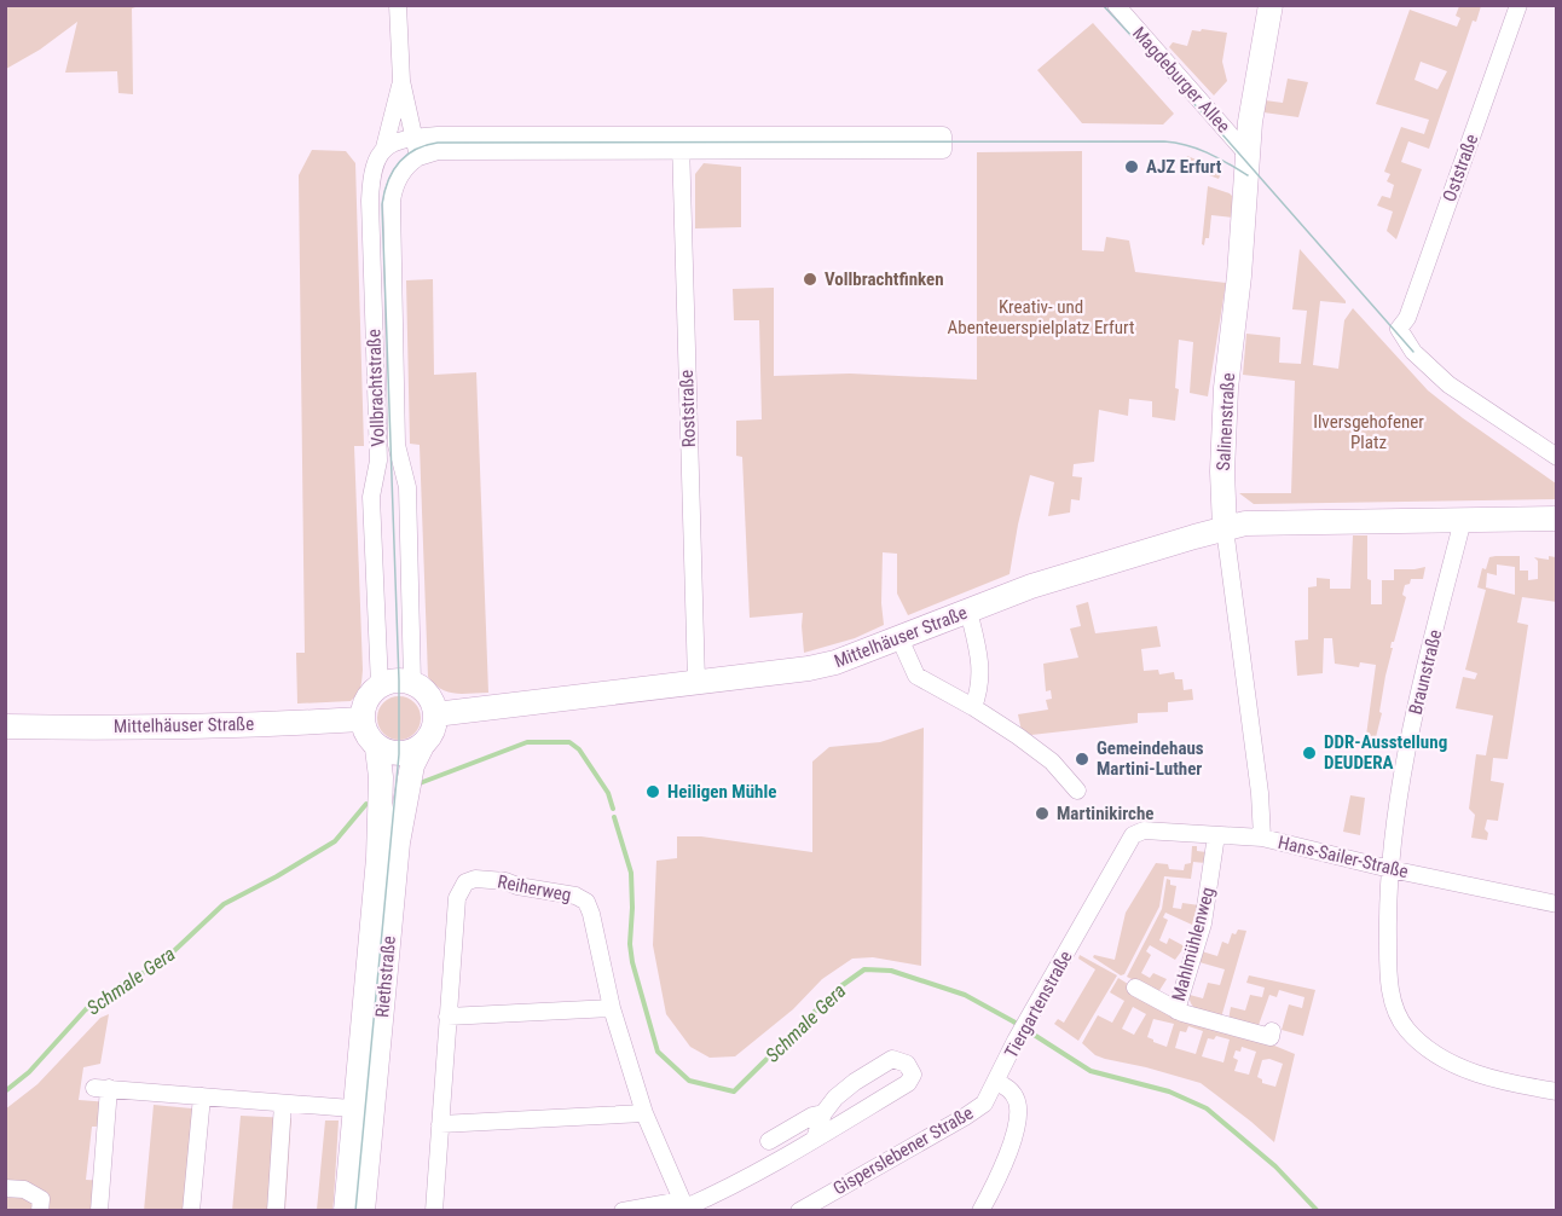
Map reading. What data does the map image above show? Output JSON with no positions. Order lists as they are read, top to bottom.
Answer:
{
  "streets": {
    "main road": ["Salinenstraße", "Mittelhäuser Straße", "Riethstraße"],
    "street": [
      "Magdeburger Allee",
      "Oststraße",
      "Vollbrachtstraße",
      "Roststraße",
      "Braunstraße",
      "Hans-Sailer-Straße",
      "Reiherweg",
      "Mahlmühlenweg",
      "Tiergartenstraße",
      "Gisperslebener Straße"
    ]
  },
  "crossings": [
    ["Magdeburger Allee", "Salinenstraße"],
    ["Vollbrachtstraße", "Mittelhäuser Straße"],
    ["Vollbrachtstraße", "Riethstraße"],
    ["Roststraße", "Mittelhäuser Straße"],
    ["Salinenstraße", "Mittelhäuser Straße"],
    ["Salinenstraße", "Hans-Sailer-Straße"],
    ["Mittelhäuser Straße", "Riethstraße"],
    ["Braunstraße", "Hans-Sailer-Straße"],
    ["Hans-Sailer-Straße", "Mahlmühlenweg"],
    ["Hans-Sailer-Straße", "Tiergartenstraße"],
    ["Tiergartenstraße", "Gisperslebener Straße"]
  ],
  "water": ["Schmale Gera"],
  "parks": ["Kreativ- und Abenteuerspielplatz Erfurt", "Ilversgehofener Platz"],
  "places": [
    "AJZ Erfurt",
    "Vollbrachtfinken",
    "DDR-Ausstellung DEUDERA",
    "Gemeindehaus Martini-Luther",
    "Heiligen Mühle",
    "Martinikirche"
  ]
}
